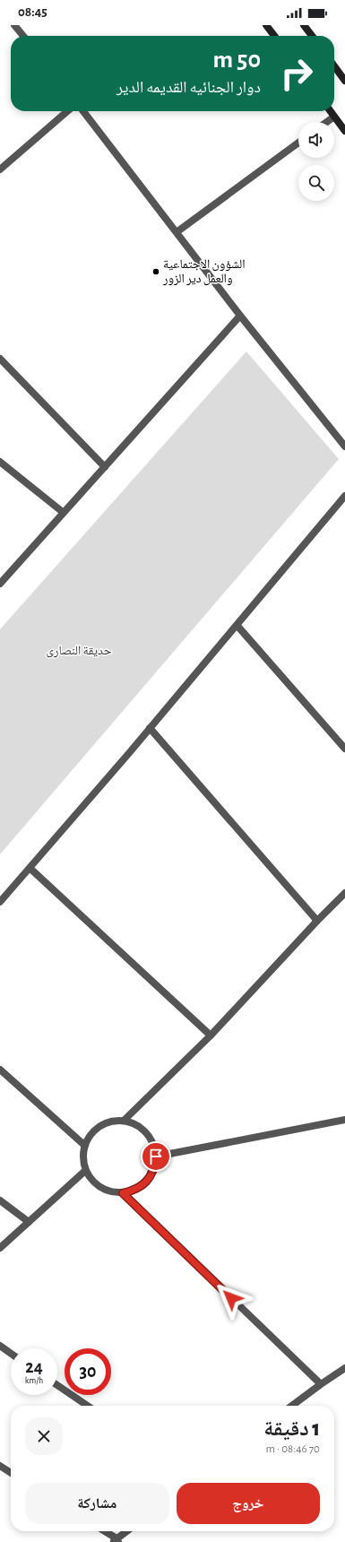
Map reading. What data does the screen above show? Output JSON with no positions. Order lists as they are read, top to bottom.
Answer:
{
  "parks": ["حديقة النصارى"],
  "places": ["الشؤون الاجتماعية والعمل دير الزور"],
  "page": {
    "status": "08:45",
    "turn": ["50 m", "دوار الجنائيه القديمه الدير"],
    "speed": "24 km/h",
    "limit": "30",
    "heading": ["1 دقيقة", "70 m · 08:46"],
    "buttons": ["خروج", "مشاركة"]
  }
}
